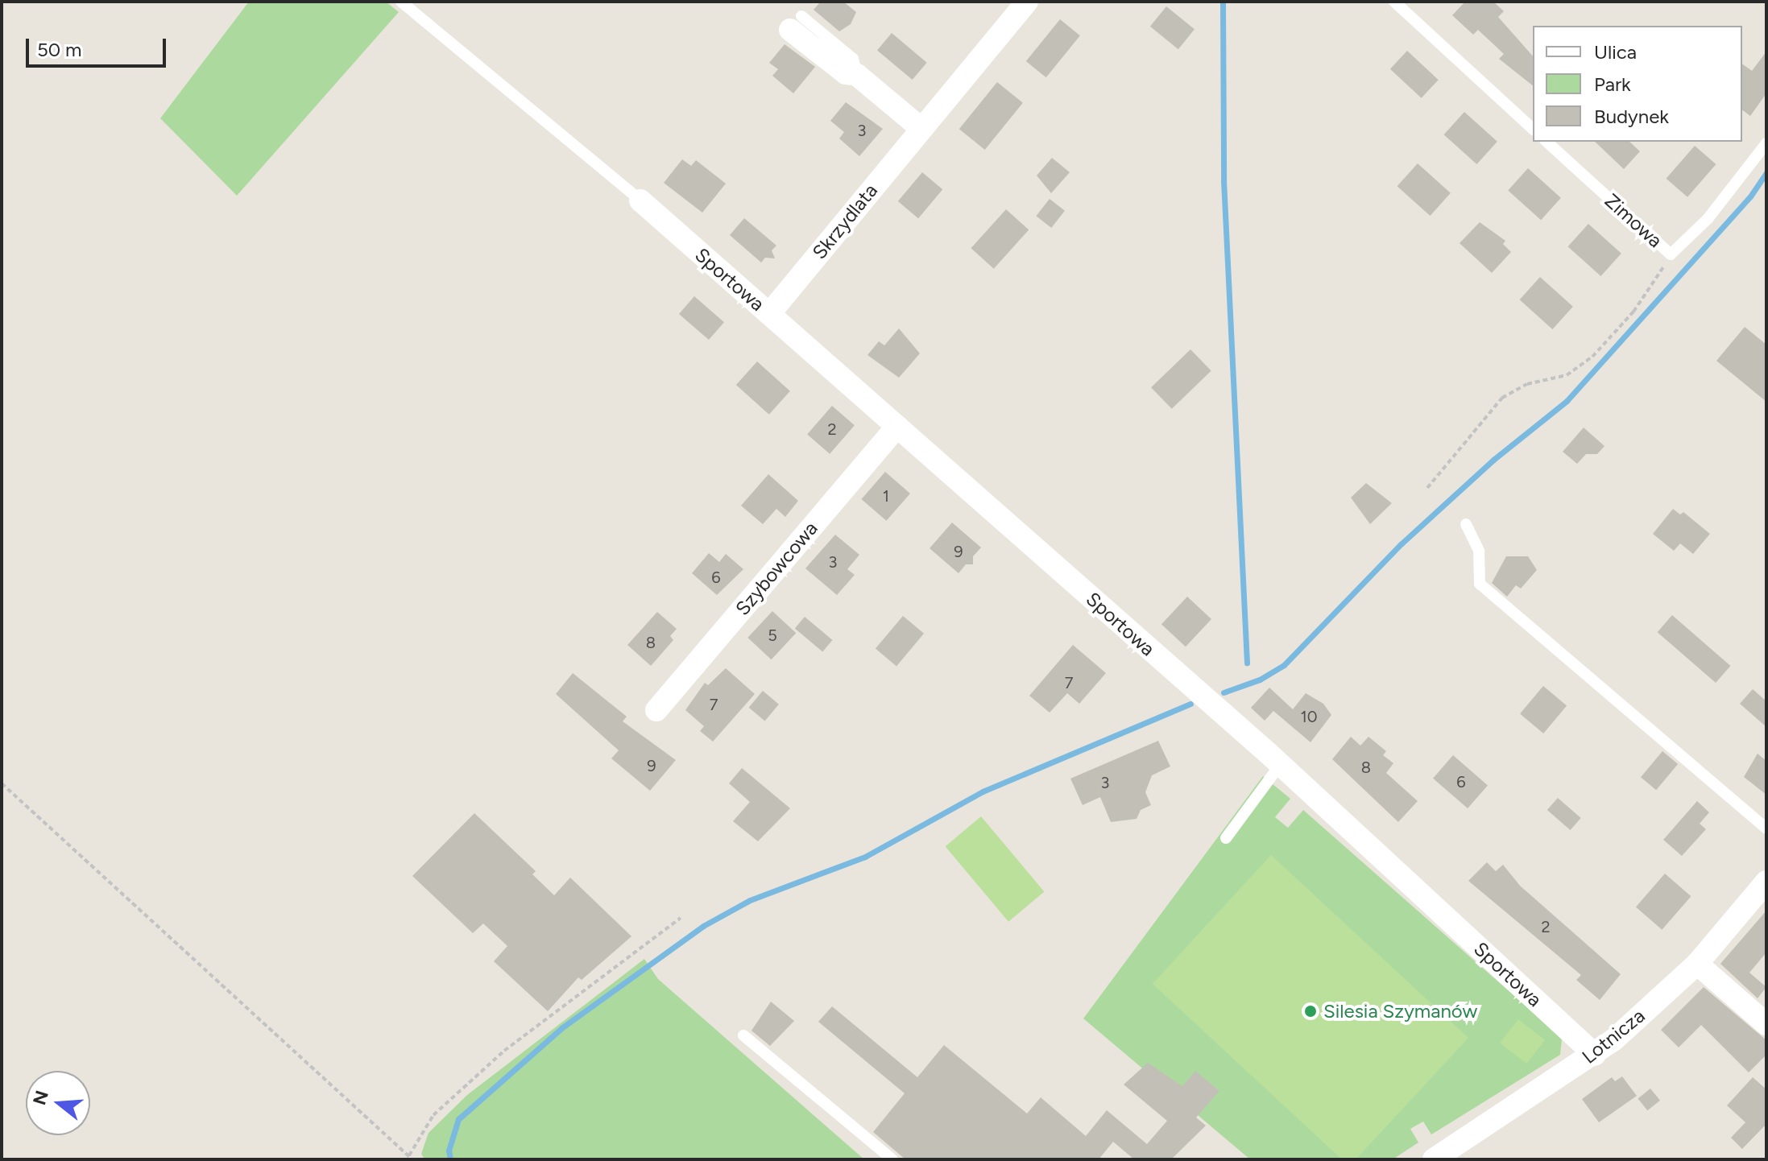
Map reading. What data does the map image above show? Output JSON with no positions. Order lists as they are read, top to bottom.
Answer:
{
  "streets": {
    "street": [
      "Skrzydlata",
      "Sportowa",
      "Szybowcowa",
      "Lotnicza"
    ],
    "lane": ["Zimowa"]
  },
  "crossings": [
    ["Skrzydlata", "Sportowa"],
    ["Sportowa", "Szybowcowa"],
    ["Sportowa", "Lotnicza"]
  ],
  "places": ["Silesia Szymanów"],
  "house_numbers": [
    "3",
    "2",
    "1",
    "9",
    "3",
    "6",
    "5",
    "8",
    "7",
    "7",
    "10",
    "9",
    "8",
    "6",
    "3",
    "2"
  ],
  "legend": ["Ulica", "Park", "Budynek"],
  "scale_bar": "50 m",
  "north": "left"
}
